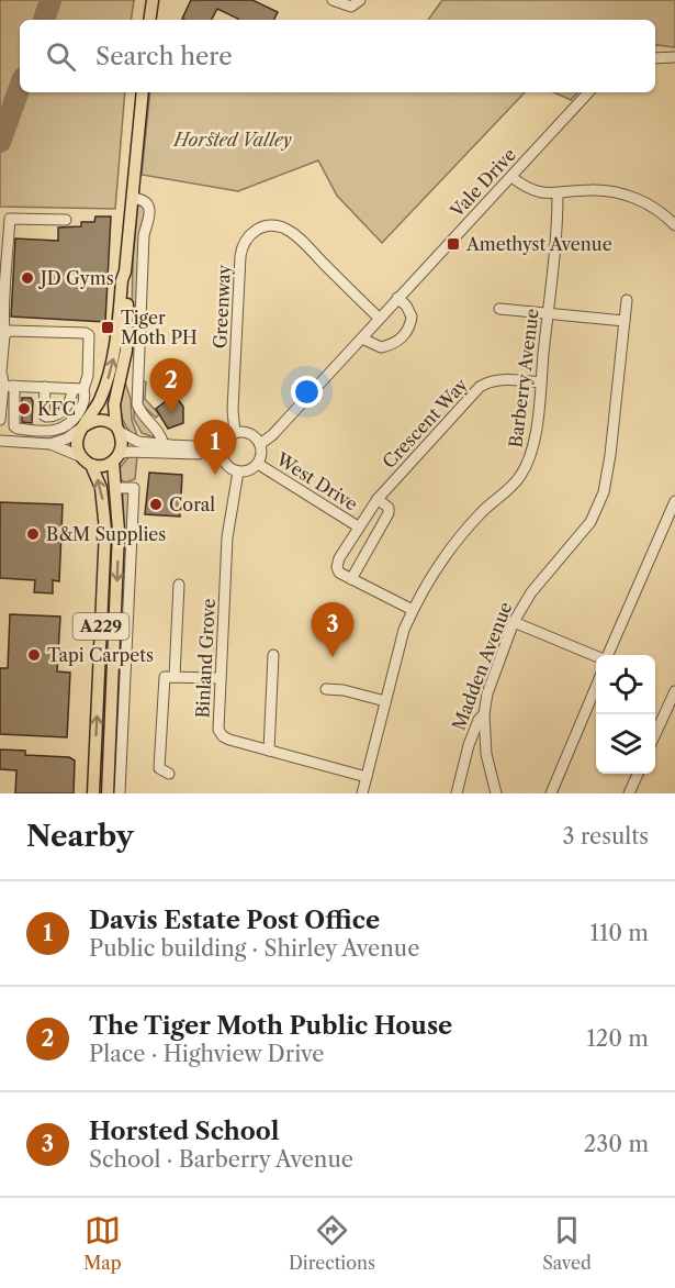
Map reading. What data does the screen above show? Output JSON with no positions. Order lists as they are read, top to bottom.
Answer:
{
  "streets": {
    "main road": ["A229"],
    "street": [
      "Vale Drive",
      "Greenway",
      "Barberry Avenue",
      "Crescent Way",
      "West Drive",
      "Binland Grove",
      "Madden Avenue"
    ]
  },
  "crossings": [
    ["Vale Drive", "Greenway"],
    ["Vale Drive", "West Drive"],
    ["Vale Drive", "Binland Grove"],
    ["Greenway", "West Drive"],
    ["Greenway", "Binland Grove"],
    ["Barberry Avenue", "Crescent Way"],
    ["Barberry Avenue", "Binland Grove"],
    ["Crescent Way", "West Drive"],
    ["West Drive", "Binland Grove"]
  ],
  "parks": ["Horsted Valley"],
  "places": {
    "transit": ["Amethyst Avenue", "Tiger Moth PH"],
    "other": [
      "JD Gyms",
      "KFC",
      "Coral",
      "B&M Supplies",
      "Tapi Carpets"
    ]
  },
  "page": {
    "search": "Search here",
    "pins": ["2", "1", "3"],
    "heading": ["Nearby", "3 results"],
    "list": [
      {
        "mark": "1",
        "name": "Davis Estate Post Office",
        "note": "Public building · Shirley Avenue",
        "value": "110 m"
      },
      {
        "mark": "2",
        "name": "The Tiger Moth Public House",
        "note": "Place · Highview Drive",
        "value": "120 m"
      },
      {
        "mark": "3",
        "name": "Horsted School",
        "note": "School · Barberry Avenue",
        "value": "230 m"
      }
    ],
    "nav": ["Map", "Directions", "Saved"]
  }
}
